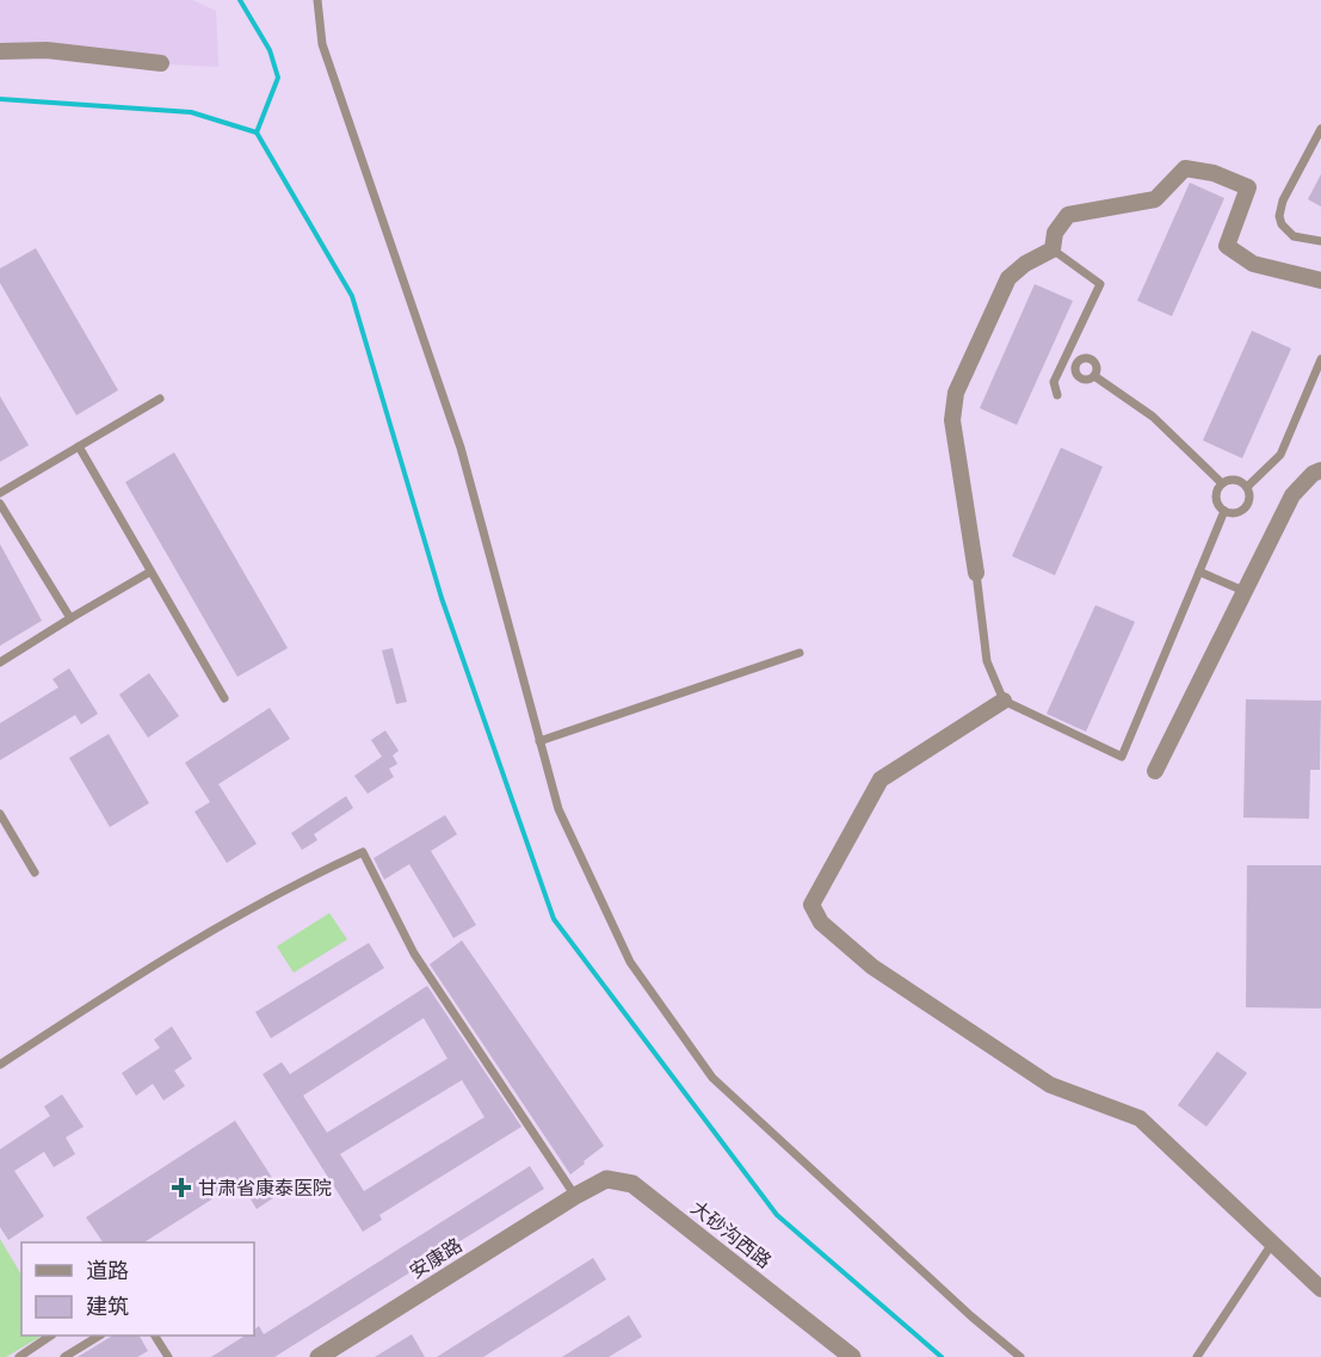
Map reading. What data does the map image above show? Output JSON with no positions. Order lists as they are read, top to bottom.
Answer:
{
  "streets": {
    "street": ["大砂沟西路", "安康路"]
  },
  "crossings": [
    ["大砂沟西路", "安康路"]
  ],
  "places": {
    "health": ["甘肃省康泰医院"]
  },
  "legend": ["道路", "建筑"]
}
